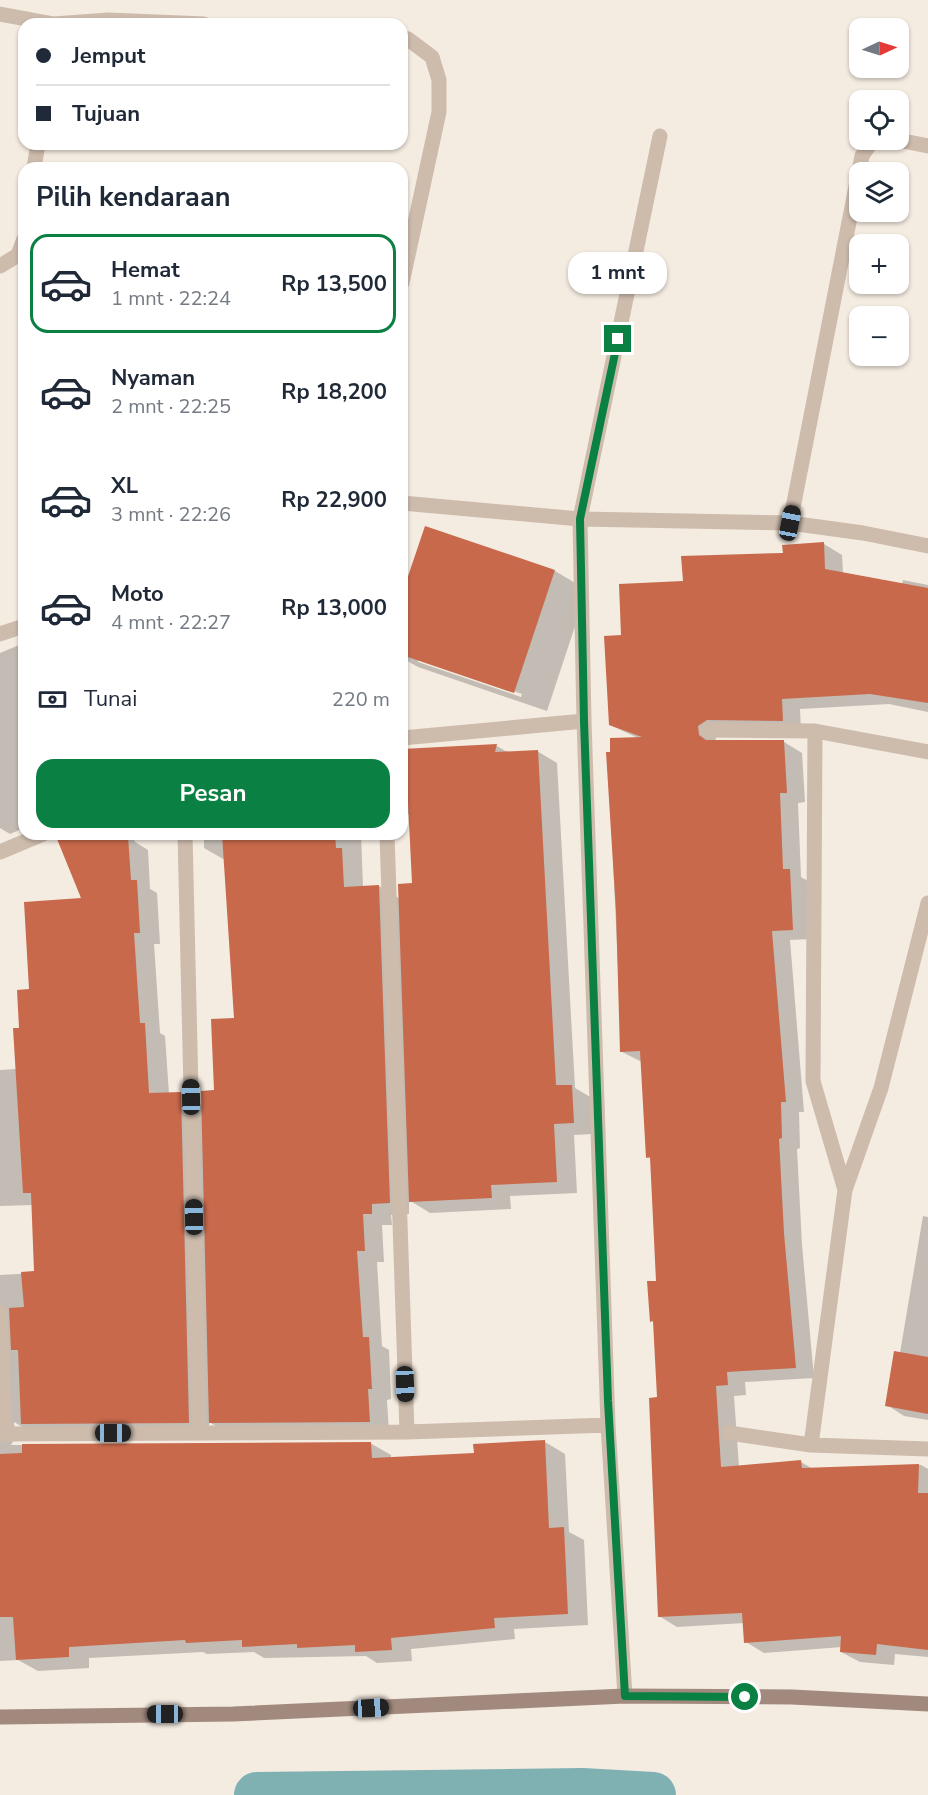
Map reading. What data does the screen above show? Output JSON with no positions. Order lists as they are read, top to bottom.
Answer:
{
  "north": "right",
  "page": {
    "map_buttons": ["+", "−"],
    "banner": ["Jemput", "Tujuan"],
    "heading": "Pilih kendaraan",
    "list": [
      {
        "name": "Hemat",
        "note": "1 mnt · 22:24",
        "value": "Rp 13,500"
      },
      {
        "name": "Nyaman",
        "note": "2 mnt · 22:25",
        "value": "Rp 18,200"
      },
      {
        "name": "XL",
        "note": "3 mnt · 22:26",
        "value": "Rp 22,900"
      },
      {
        "name": "Moto",
        "note": "4 mnt · 22:27",
        "value": "Rp 13,000"
      }
    ],
    "bubble": "1 mnt",
    "pay": ["Tunai", "220 m"],
    "buttons": "Pesan"
  }
}
